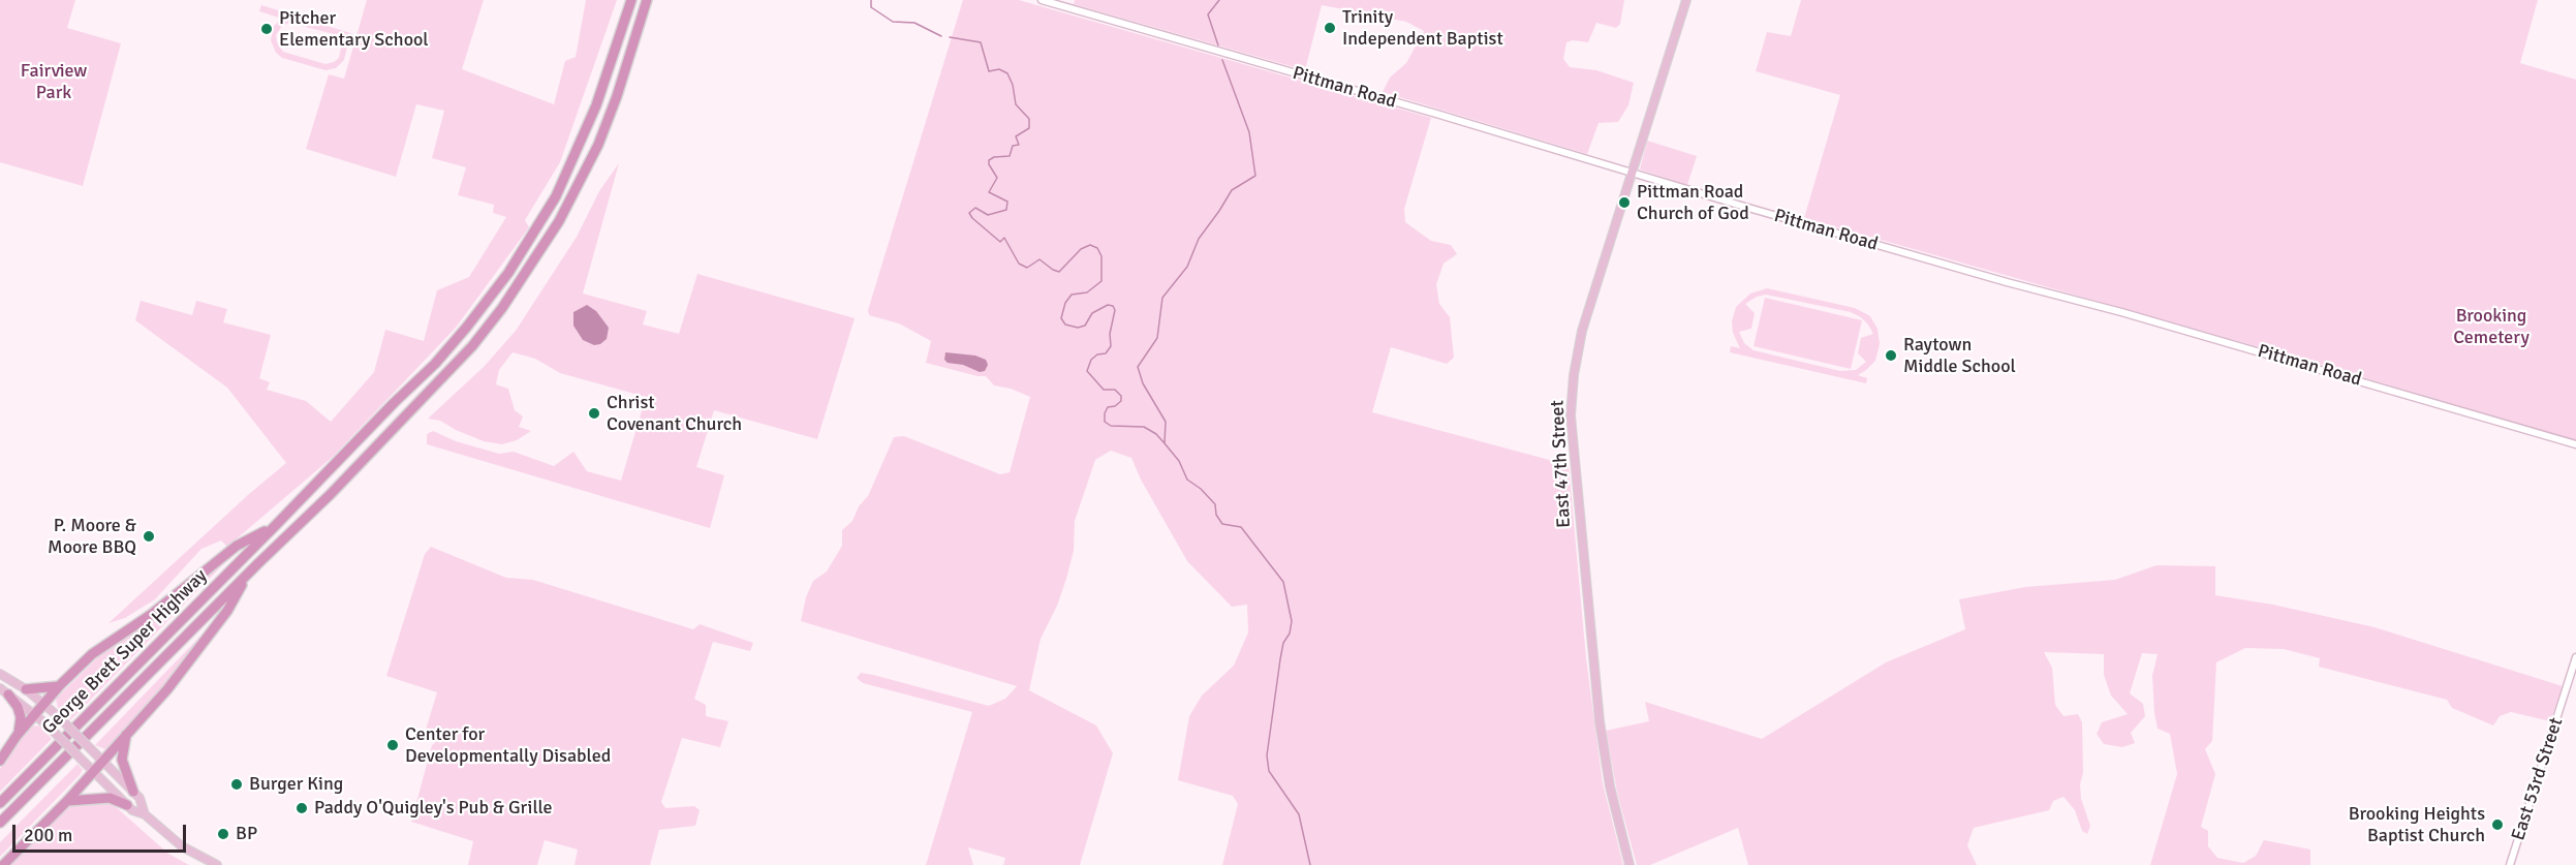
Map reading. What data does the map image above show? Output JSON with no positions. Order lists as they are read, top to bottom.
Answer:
{
  "streets": {
    "highway": ["George Brett Super Highway"],
    "main road": ["East 47th Street"],
    "street": ["Pittman Road", "East 53rd Street"]
  },
  "crossings": [
    ["Pittman Road", "East 47th Street"]
  ],
  "parks": ["Fairview Park", "Brooking Cemetery"],
  "places": [
    "Trinity Independent Baptist",
    "Pitcher Elementary School",
    "Pittman Road Church of God",
    "Raytown Middle School",
    "Christ Covenant Church",
    "P. Moore & Moore BBQ",
    "Center for Developmentally Disabled",
    "Burger King",
    "Paddy O'Quigley's Pub & Grille",
    "Brooking Heights Baptist Church",
    "BP"
  ],
  "scale_bar": "200 m"
}
